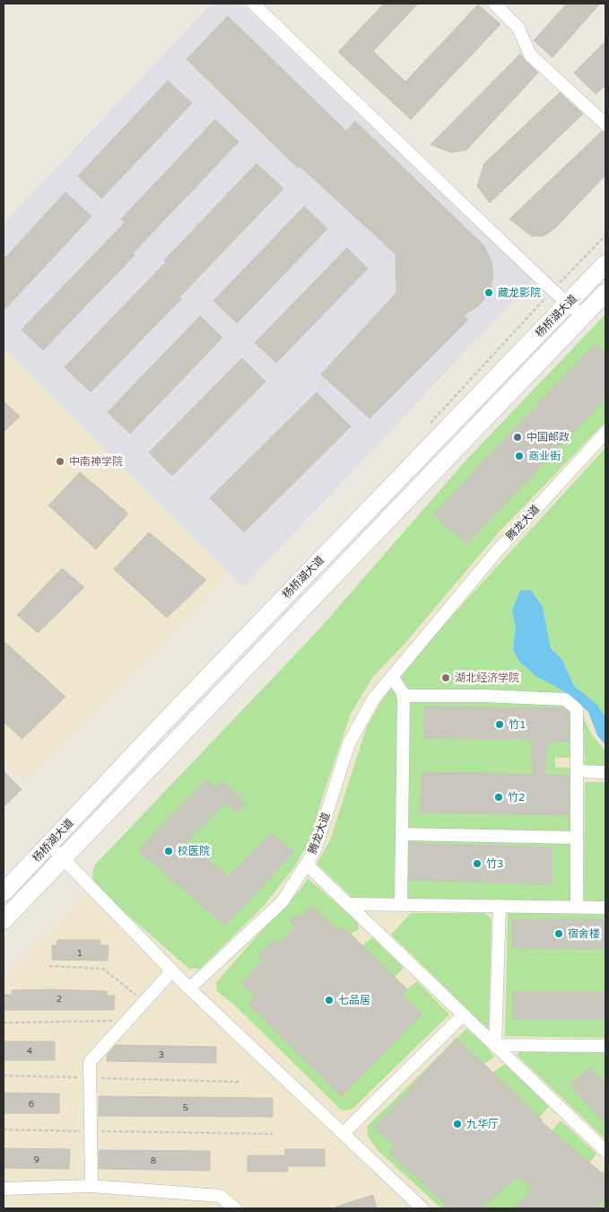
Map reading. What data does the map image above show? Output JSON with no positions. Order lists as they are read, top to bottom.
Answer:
{
  "streets": {
    "main road": ["杨桥湖大道"],
    "street": ["腾龙大道"]
  },
  "places": [
    "藏龙影院",
    "中国邮政",
    "商业街",
    "中南神学院",
    "湖北经济学院",
    "竹1",
    "竹2",
    "校医院",
    "竹3",
    "宿舍楼",
    "七品居",
    "九华厅"
  ],
  "house_numbers": [
    "1",
    "2",
    "4",
    "3",
    "6",
    "5",
    "9",
    "8"
  ]
}
